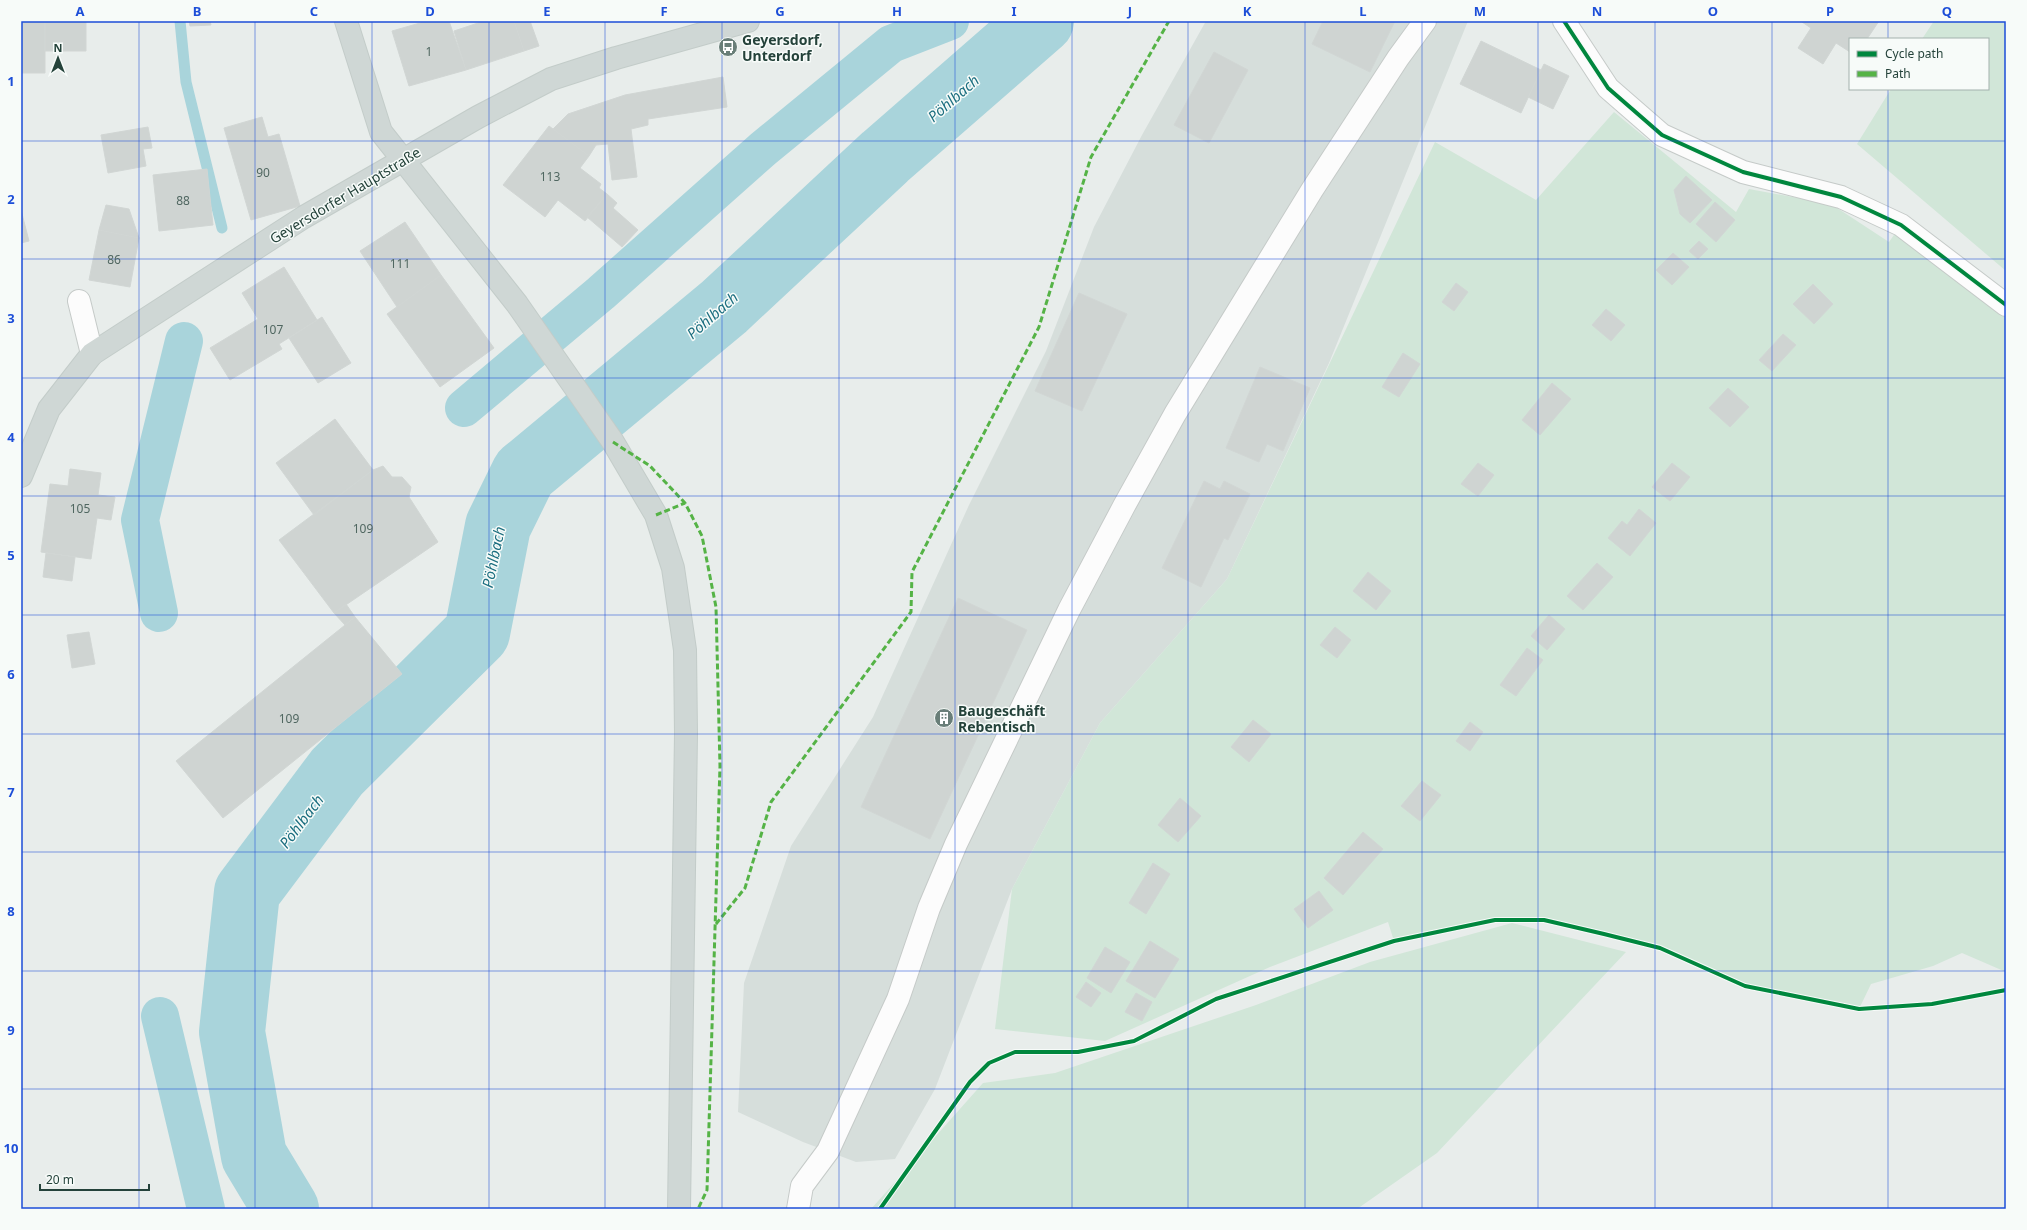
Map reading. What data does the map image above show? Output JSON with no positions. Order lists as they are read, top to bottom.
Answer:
{
  "streets": {
    "main road": ["Geyersdorfer Hauptstraße"]
  },
  "water": ["Pöhlbach"],
  "places": {
    "bus stop": ["Geyersdorf, Unterdorf"],
    "building": ["Baugeschäft Rebentisch"]
  },
  "house_numbers": [
    "1",
    "90",
    "113",
    "88",
    "86",
    "111",
    "107",
    "105",
    "109",
    "109"
  ],
  "legend": ["Cycle path", "Path"],
  "scale_bar": "20 m",
  "north": "top",
  "grid": {
    "columns": [
      "A",
      "B",
      "C",
      "D",
      "E",
      "F",
      "G",
      "H",
      "I",
      "J",
      "K",
      "L",
      "M",
      "N",
      "O",
      "P",
      "Q"
    ],
    "rows": [
      "1",
      "2",
      "3",
      "4",
      "5",
      "6",
      "7",
      "8",
      "9",
      "10"
    ]
  }
}
